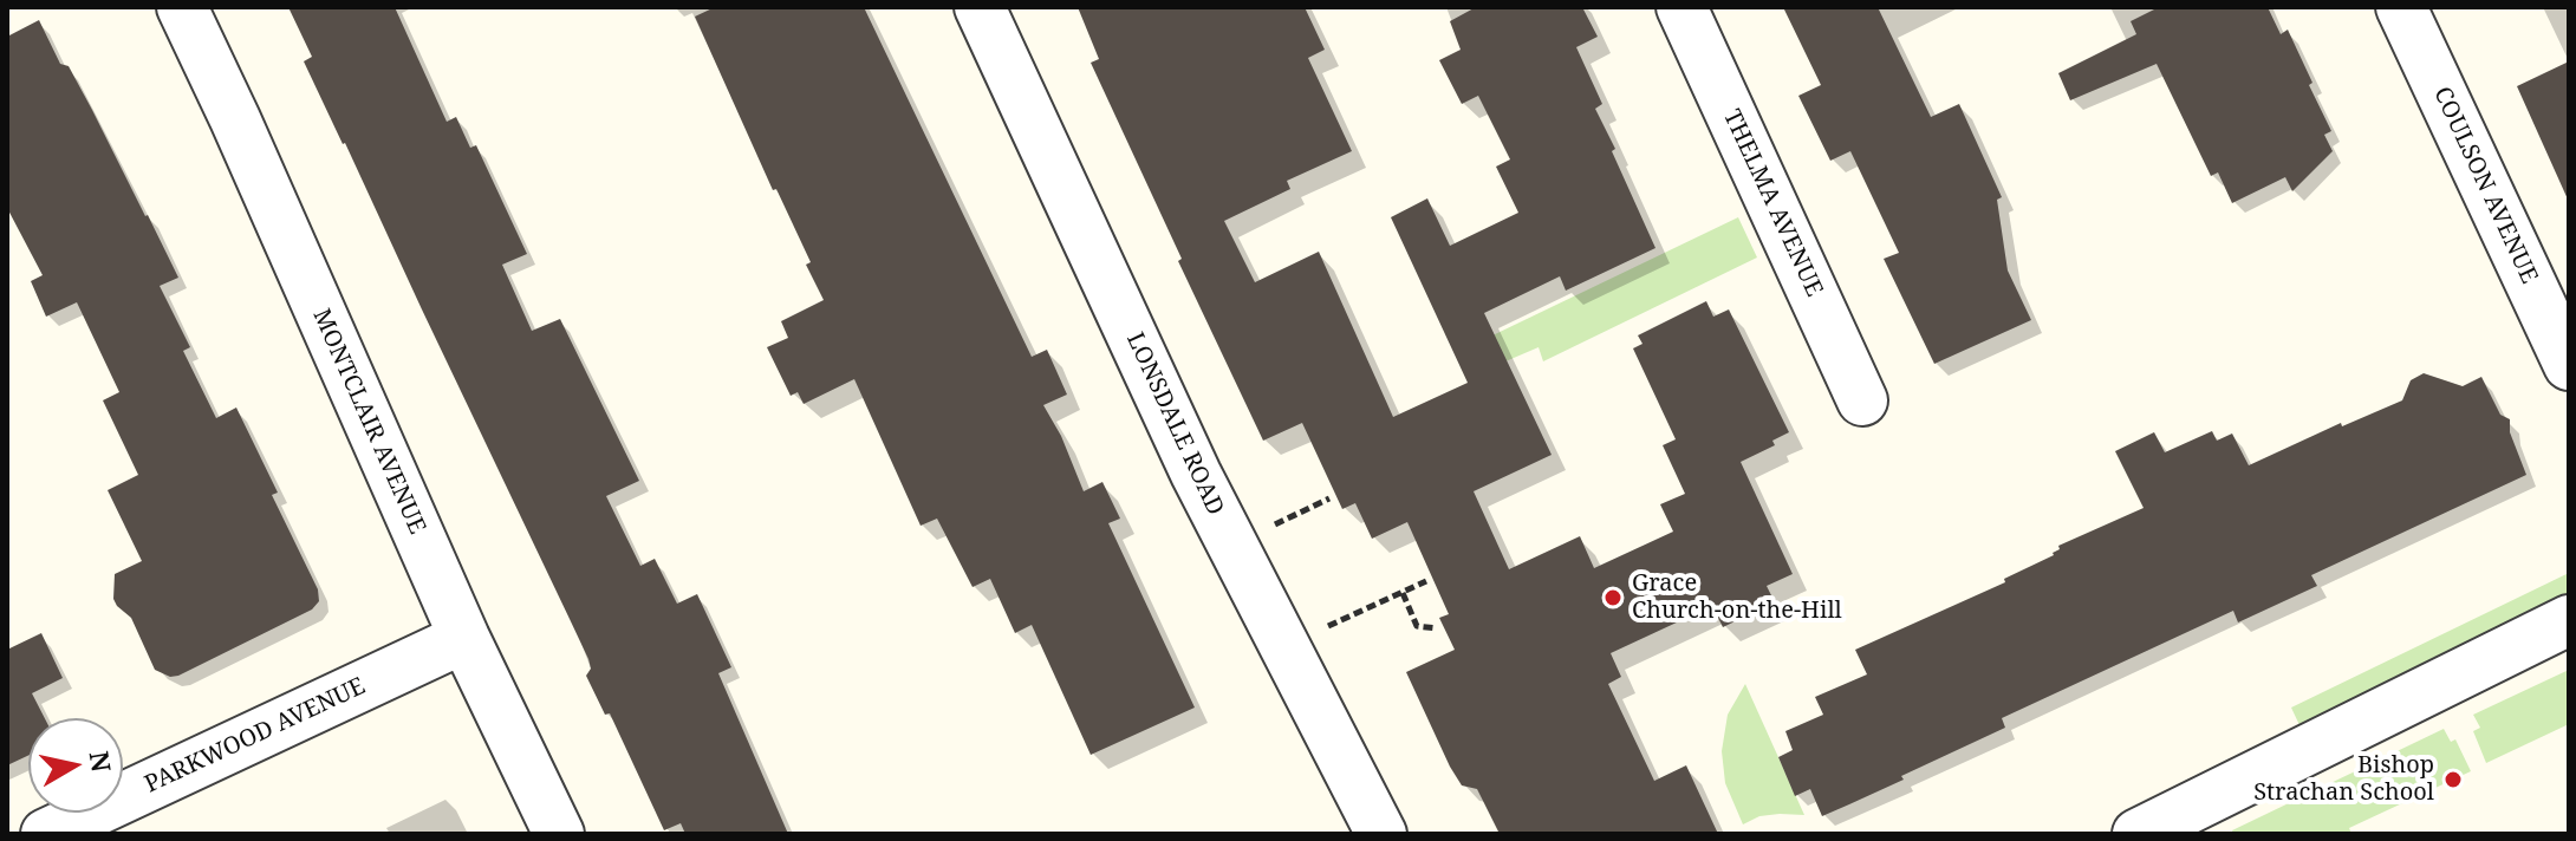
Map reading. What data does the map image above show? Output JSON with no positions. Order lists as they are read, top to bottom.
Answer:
{
  "streets": {
    "street": [
      "COULSON AVENUE",
      "THELMA AVENUE",
      "MONTCLAIR AVENUE",
      "LONSDALE ROAD",
      "PARKWOOD AVENUE"
    ]
  },
  "crossings": [
    ["MONTCLAIR AVENUE", "PARKWOOD AVENUE"]
  ],
  "places": ["Grace Church-on-the-Hill", "Bishop Strachan School"],
  "north": "right"
}
